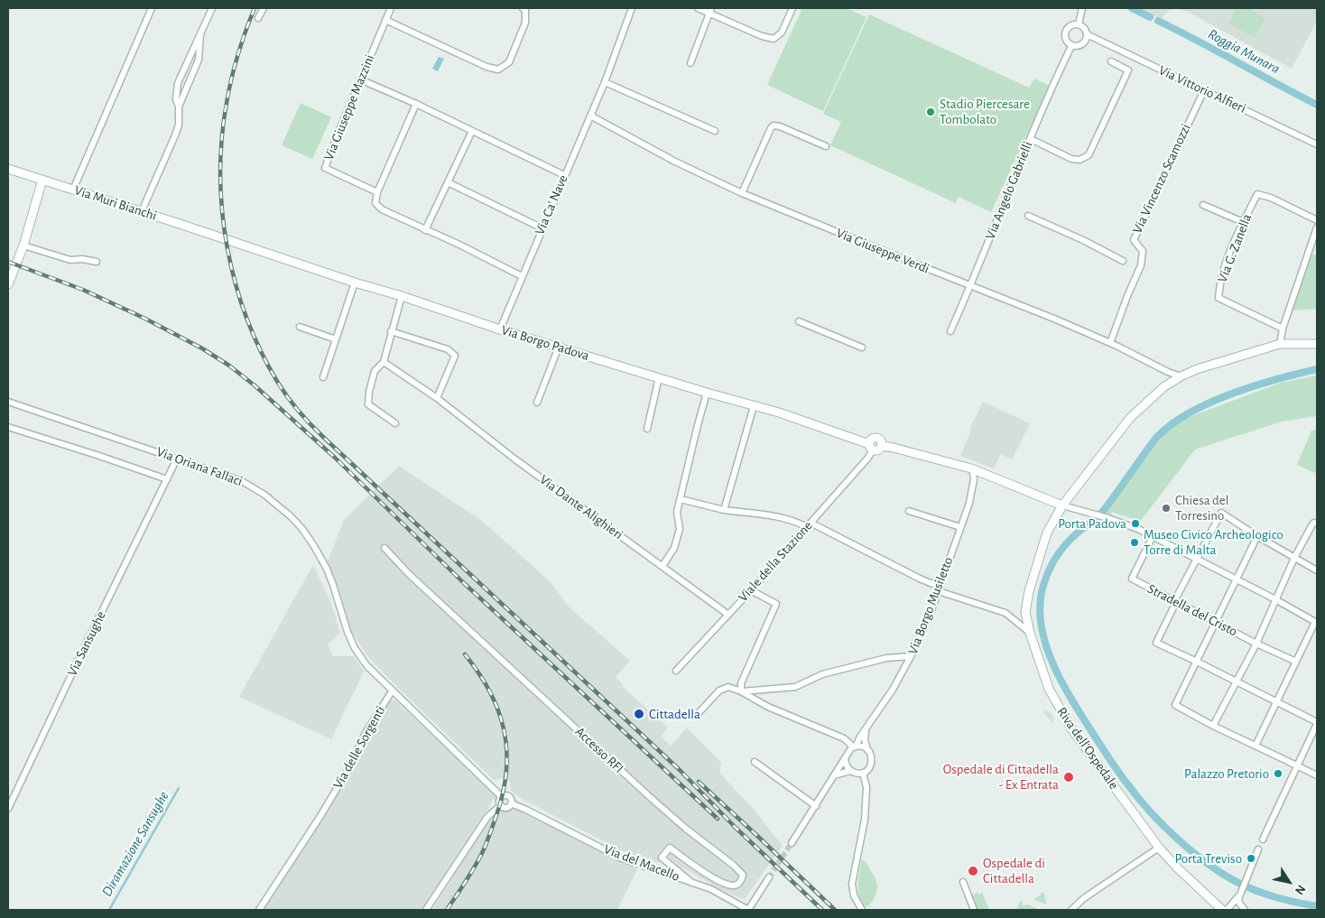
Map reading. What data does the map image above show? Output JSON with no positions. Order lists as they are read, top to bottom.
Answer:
{
  "streets": {
    "street": [
      "Via Vittorio Alfieri",
      "Via Giuseppe Mazzini",
      "Via Vincenzo Scamozzi",
      "Via Angelo Gabrielli",
      "Via Muri Bianchi",
      "Via Ca' Nave",
      "Via G. Zanella",
      "Via Giuseppe Verdi",
      "Via Borgo Padova",
      "Via Oriana Fallaci",
      "Via Dante Alighieri",
      "Viale della Stazione",
      "Via Borgo Musiletto",
      "Stradella del Cristo",
      "Via Sansughe",
      "Via delle Sorgenti",
      "Riva dell'Ospedale",
      "Accesso RFI",
      "Via del Macello"
    ]
  },
  "crossings": [
    ["Via Vittorio Alfieri", "Via Vincenzo Scamozzi"],
    ["Via Vittorio Alfieri", "Via Angelo Gabrielli"],
    ["Via Vincenzo Scamozzi", "Via Giuseppe Verdi"],
    ["Via Angelo Gabrielli", "Via Giuseppe Verdi"],
    ["Via Muri Bianchi", "Via Borgo Padova"],
    ["Via Ca' Nave", "Via Giuseppe Verdi"],
    ["Via Ca' Nave", "Via Borgo Padova"],
    ["Via Giuseppe Verdi", "Riva dell'Ospedale"],
    ["Via Borgo Padova", "Viale della Stazione"],
    ["Via Borgo Padova", "Via Borgo Musiletto"],
    ["Via Borgo Padova", "Riva dell'Ospedale"],
    ["Via Oriana Fallaci", "Via Sansughe"],
    ["Via Oriana Fallaci", "Via delle Sorgenti"],
    ["Via Dante Alighieri", "Viale della Stazione"],
    ["Via delle Sorgenti", "Via del Macello"],
    ["Accesso RFI", "Via del Macello"]
  ],
  "water": ["Roggia Munara", "Diramazione Sansughe"],
  "places": [
    "Stadio Piercesare Tombolato",
    "Chiesa del Torresino",
    "Porta Padova",
    "Museo Civico Archeologico Torre di Malta",
    "Cittadella",
    "Palazzo Pretorio",
    "Ospedale di Cittadella - Ex Entrata",
    "Porta Treviso",
    "Ospedale di Cittadella"
  ],
  "north": "bottom right"
}
